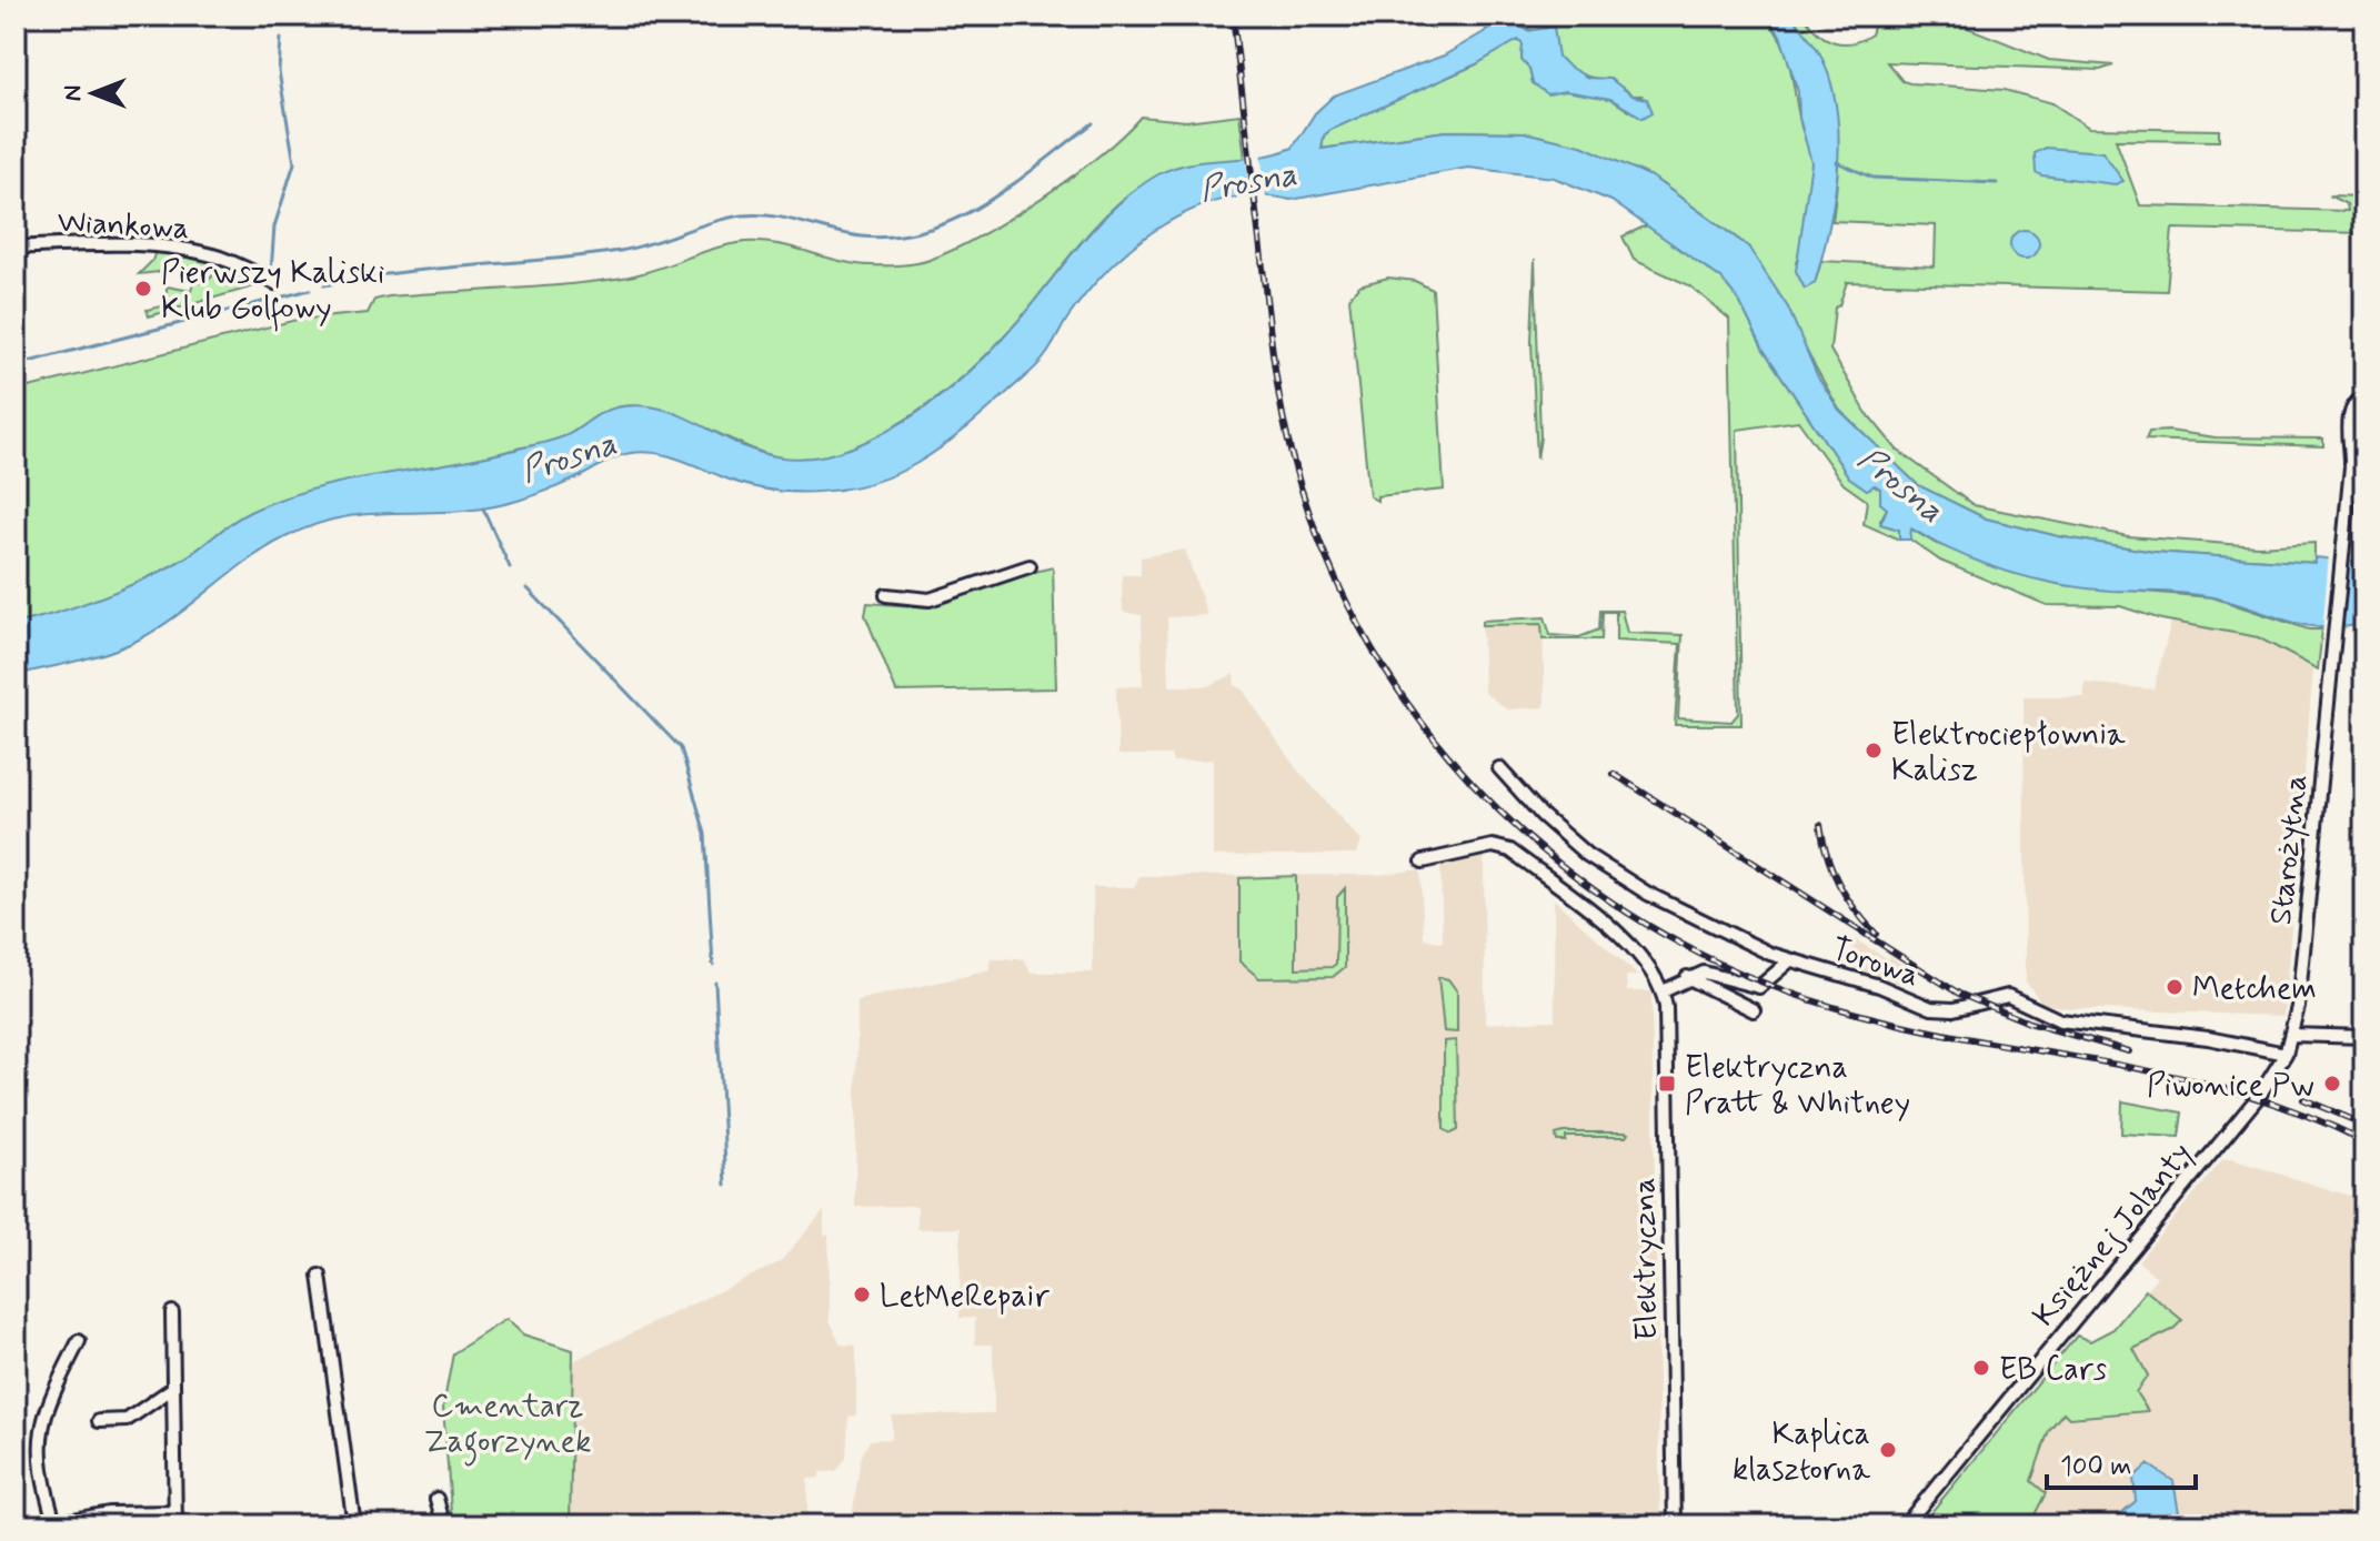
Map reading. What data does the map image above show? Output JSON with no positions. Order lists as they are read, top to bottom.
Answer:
{
  "streets": {
    "street": [
      "Wiankowa",
      "Starożytna",
      "Torowa",
      "Księżnej Jolanty",
      "Elektryczna"
    ]
  },
  "crossings": [
    ["Starożytna", "Torowa"],
    ["Starożytna", "Księżnej Jolanty"],
    ["Torowa", "Księżnej Jolanty"]
  ],
  "water": ["Prosna"],
  "parks": ["Cmentarz Zagorzynek"],
  "places": {
    "other": [
      "Pierwszy Kaliski Klub Golfowy",
      "Elektrociepłownia Kalisz",
      "Metchem",
      "Piwonice Pw",
      "LetMeRepair",
      "EB Cars",
      "Kaplica klasztorna"
    ],
    "transit": ["Elektryczna Pratt & Whitney"]
  },
  "scale_bar": "100 m",
  "north": "left"
}
